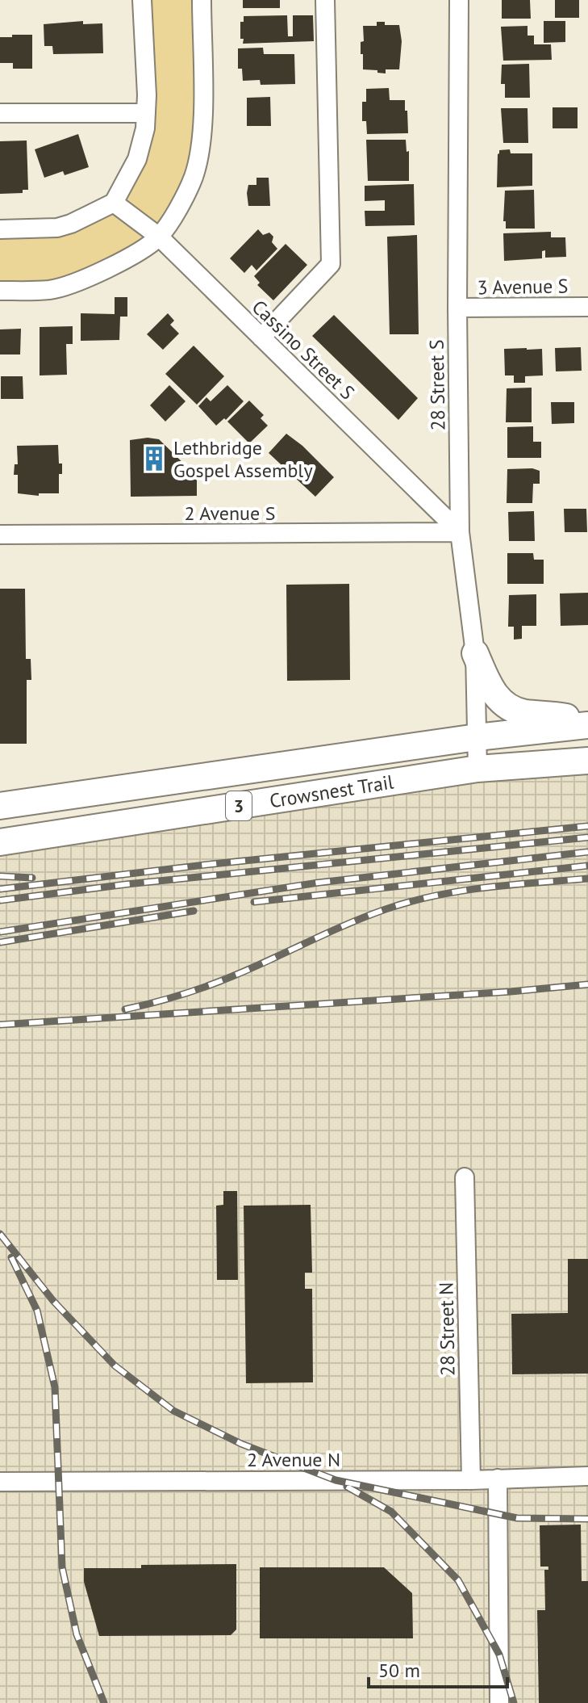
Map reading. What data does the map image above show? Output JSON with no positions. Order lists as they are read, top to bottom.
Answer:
{
  "streets": {
    "highway": ["Crowsnest Trail", "3"],
    "street": [
      "3 Avenue S",
      "Cassino Street S",
      "28 Street S",
      "2 Avenue S",
      "28 Street N",
      "2 Avenue N"
    ]
  },
  "crossings": [
    ["3 Avenue S", "28 Street S"],
    ["Cassino Street S", "28 Street S"],
    ["Cassino Street S", "2 Avenue S"],
    ["28 Street S", "2 Avenue S"],
    ["28 Street S", "Crowsnest Trail"],
    ["28 Street N", "2 Avenue N"]
  ],
  "places": {
    "building": ["Lethbridge Gospel Assembly"]
  },
  "scale_bar": "50 m"
}
